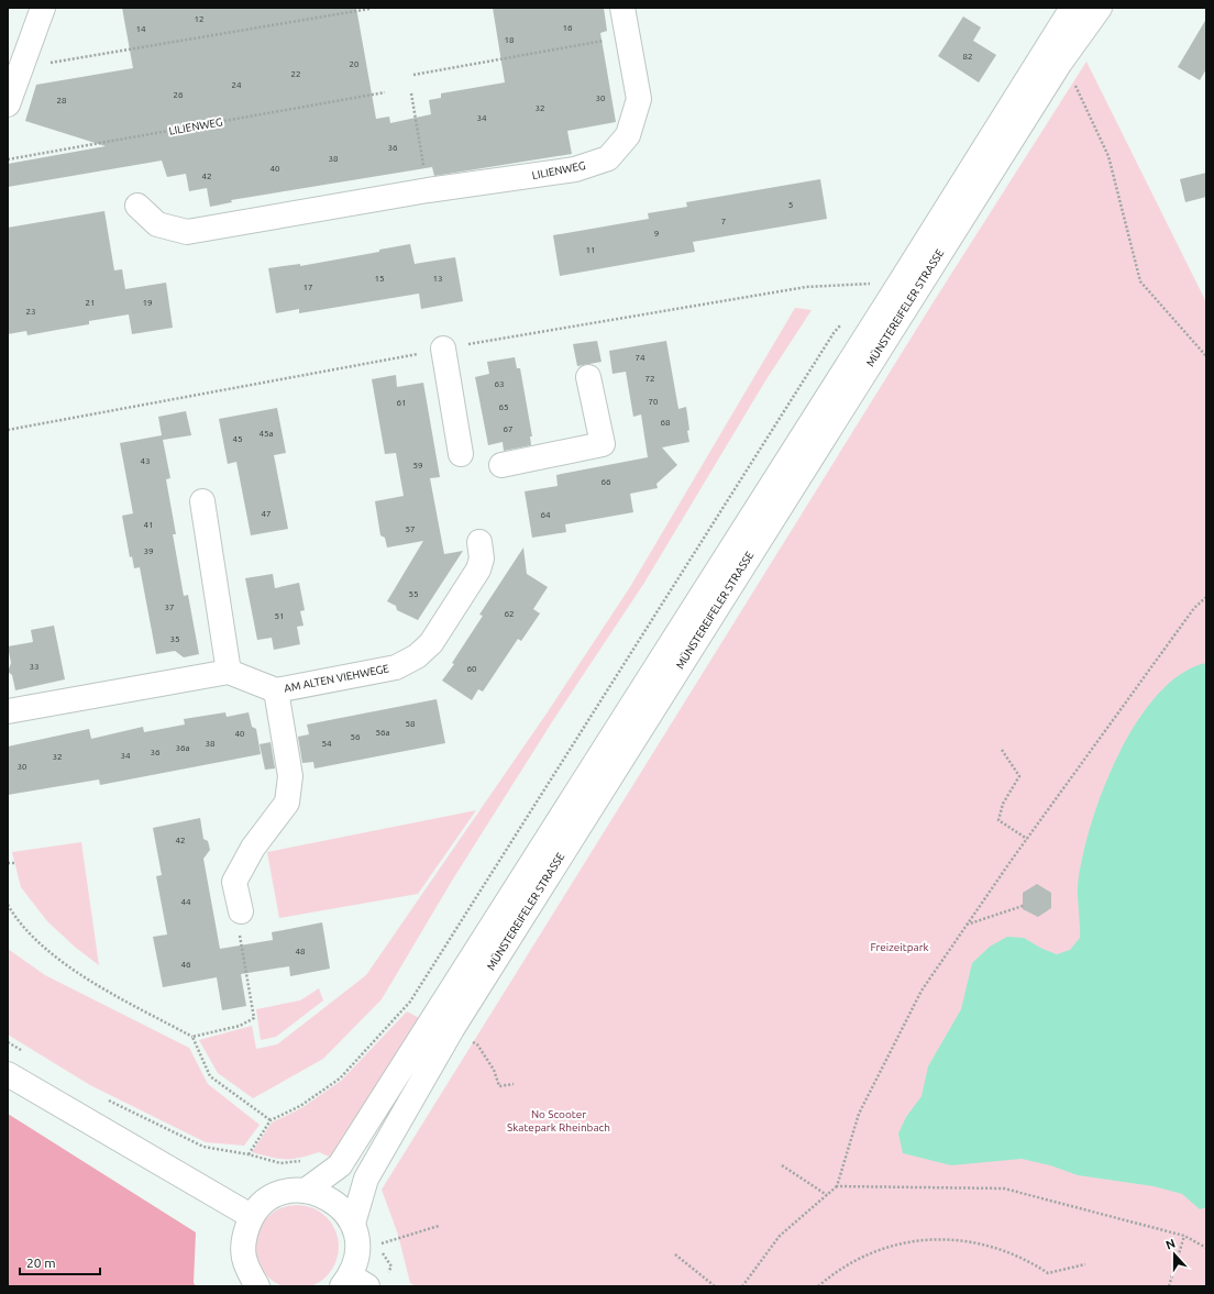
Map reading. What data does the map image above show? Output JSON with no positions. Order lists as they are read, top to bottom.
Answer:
{
  "streets": {
    "main road": ["LILIENWEG", "MÜNSTEREIFELER STRASSE", "AM ALTEN VIEHWEGE"]
  },
  "parks": ["Freizeitpark", "No Scooter Skatepark Rheinbach"],
  "house_numbers": [
    "12",
    "16",
    "14",
    "18",
    "82",
    "20",
    "22",
    "24",
    "26",
    "30",
    "28",
    "32",
    "34",
    "36",
    "38",
    "40",
    "42",
    "5",
    "7",
    "9",
    "11",
    "15",
    "13",
    "17",
    "21",
    "19",
    "23",
    "74",
    "72",
    "63",
    "70",
    "61",
    "65",
    "68",
    "67",
    "45a",
    "45",
    "43",
    "59",
    "66",
    "47",
    "64",
    "41",
    "57",
    "39",
    "55",
    "37",
    "62",
    "51",
    "35",
    "33",
    "60",
    "58",
    "56a",
    "40",
    "56",
    "38",
    "54",
    "36a",
    "36",
    "34",
    "32",
    "30",
    "42",
    "44",
    "48",
    "46"
  ],
  "scale_bar": "20 m",
  "north": "top"
}
